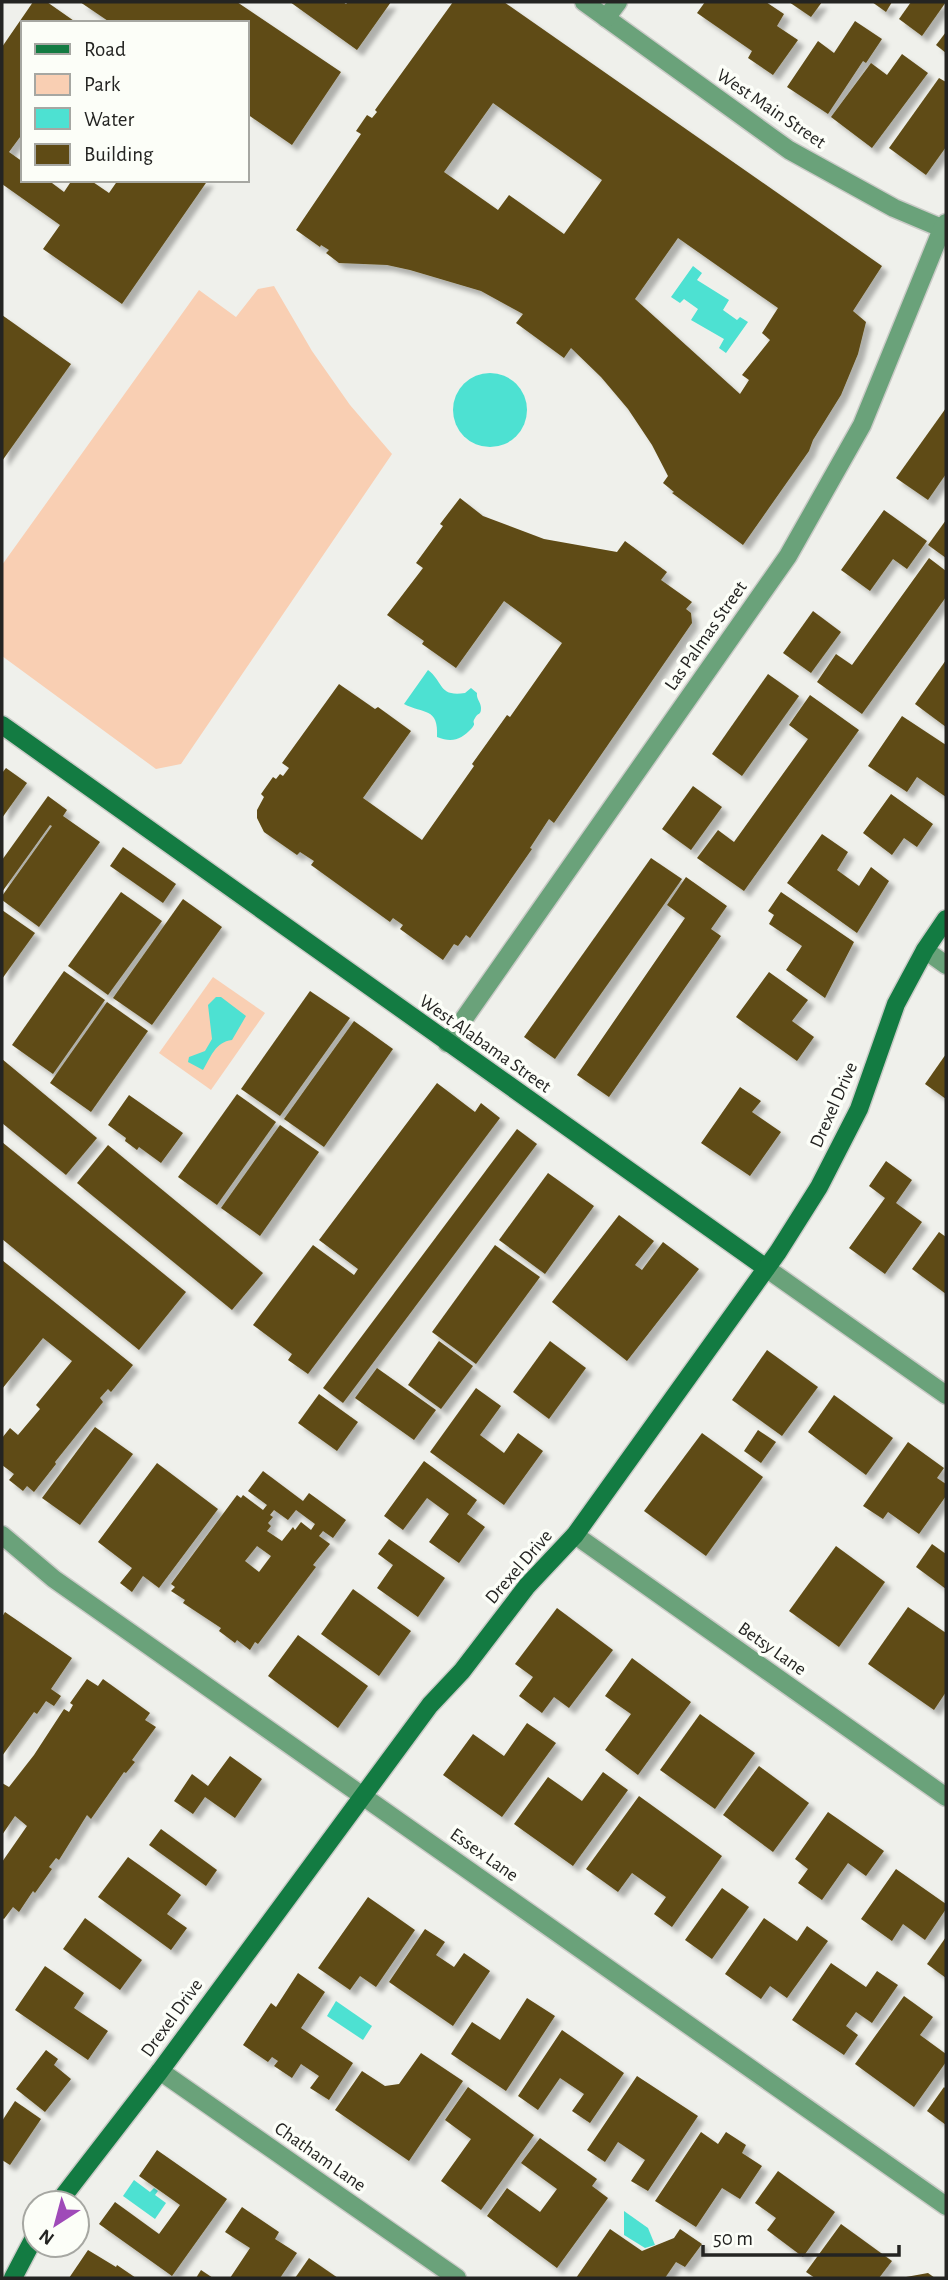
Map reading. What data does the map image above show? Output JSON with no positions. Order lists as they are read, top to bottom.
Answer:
{
  "streets": {
    "street": [
      "West Main Street",
      "Las Palmas Street",
      "West Alabama Street",
      "Drexel Drive",
      "Betsy Lane",
      "Essex Lane",
      "Chatham Lane"
    ]
  },
  "crossings": [
    ["West Main Street", "Las Palmas Street"],
    ["Las Palmas Street", "West Alabama Street"],
    ["West Alabama Street", "Drexel Drive"],
    ["Drexel Drive", "Betsy Lane"],
    ["Drexel Drive", "Essex Lane"],
    ["Drexel Drive", "Chatham Lane"]
  ],
  "legend": [
    "Road",
    "Park",
    "Water",
    "Building"
  ],
  "scale_bar": "50 m",
  "north": "bottom left"
}
